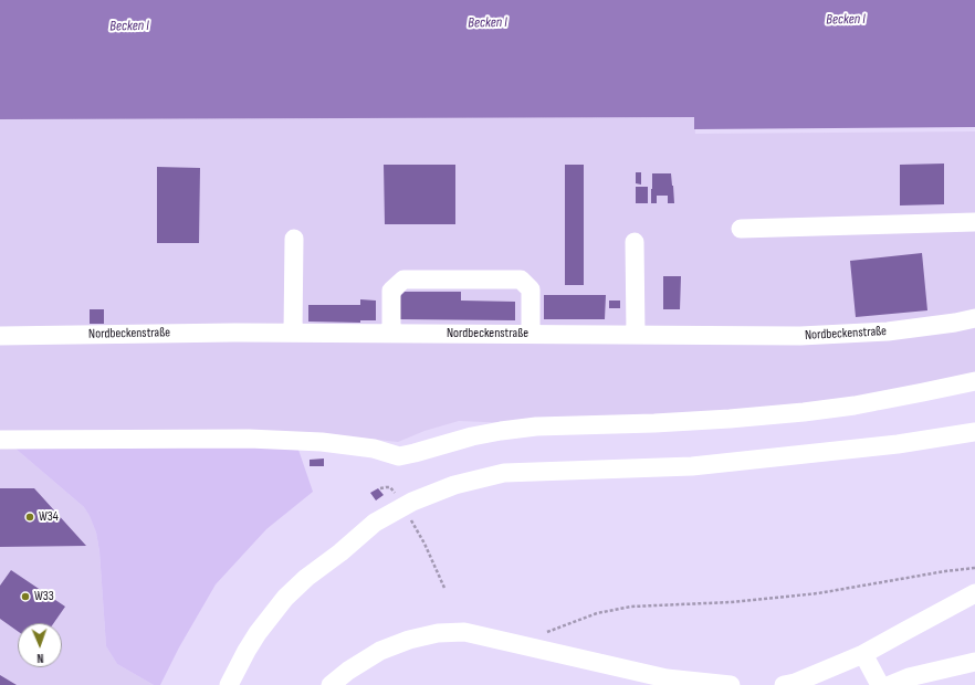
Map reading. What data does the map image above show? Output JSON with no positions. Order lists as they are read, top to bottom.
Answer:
{
  "streets": {
    "street": ["Nordbeckenstraße"]
  },
  "water": ["Becken I"],
  "places": ["W34", "W33"],
  "north": "bottom"
}
